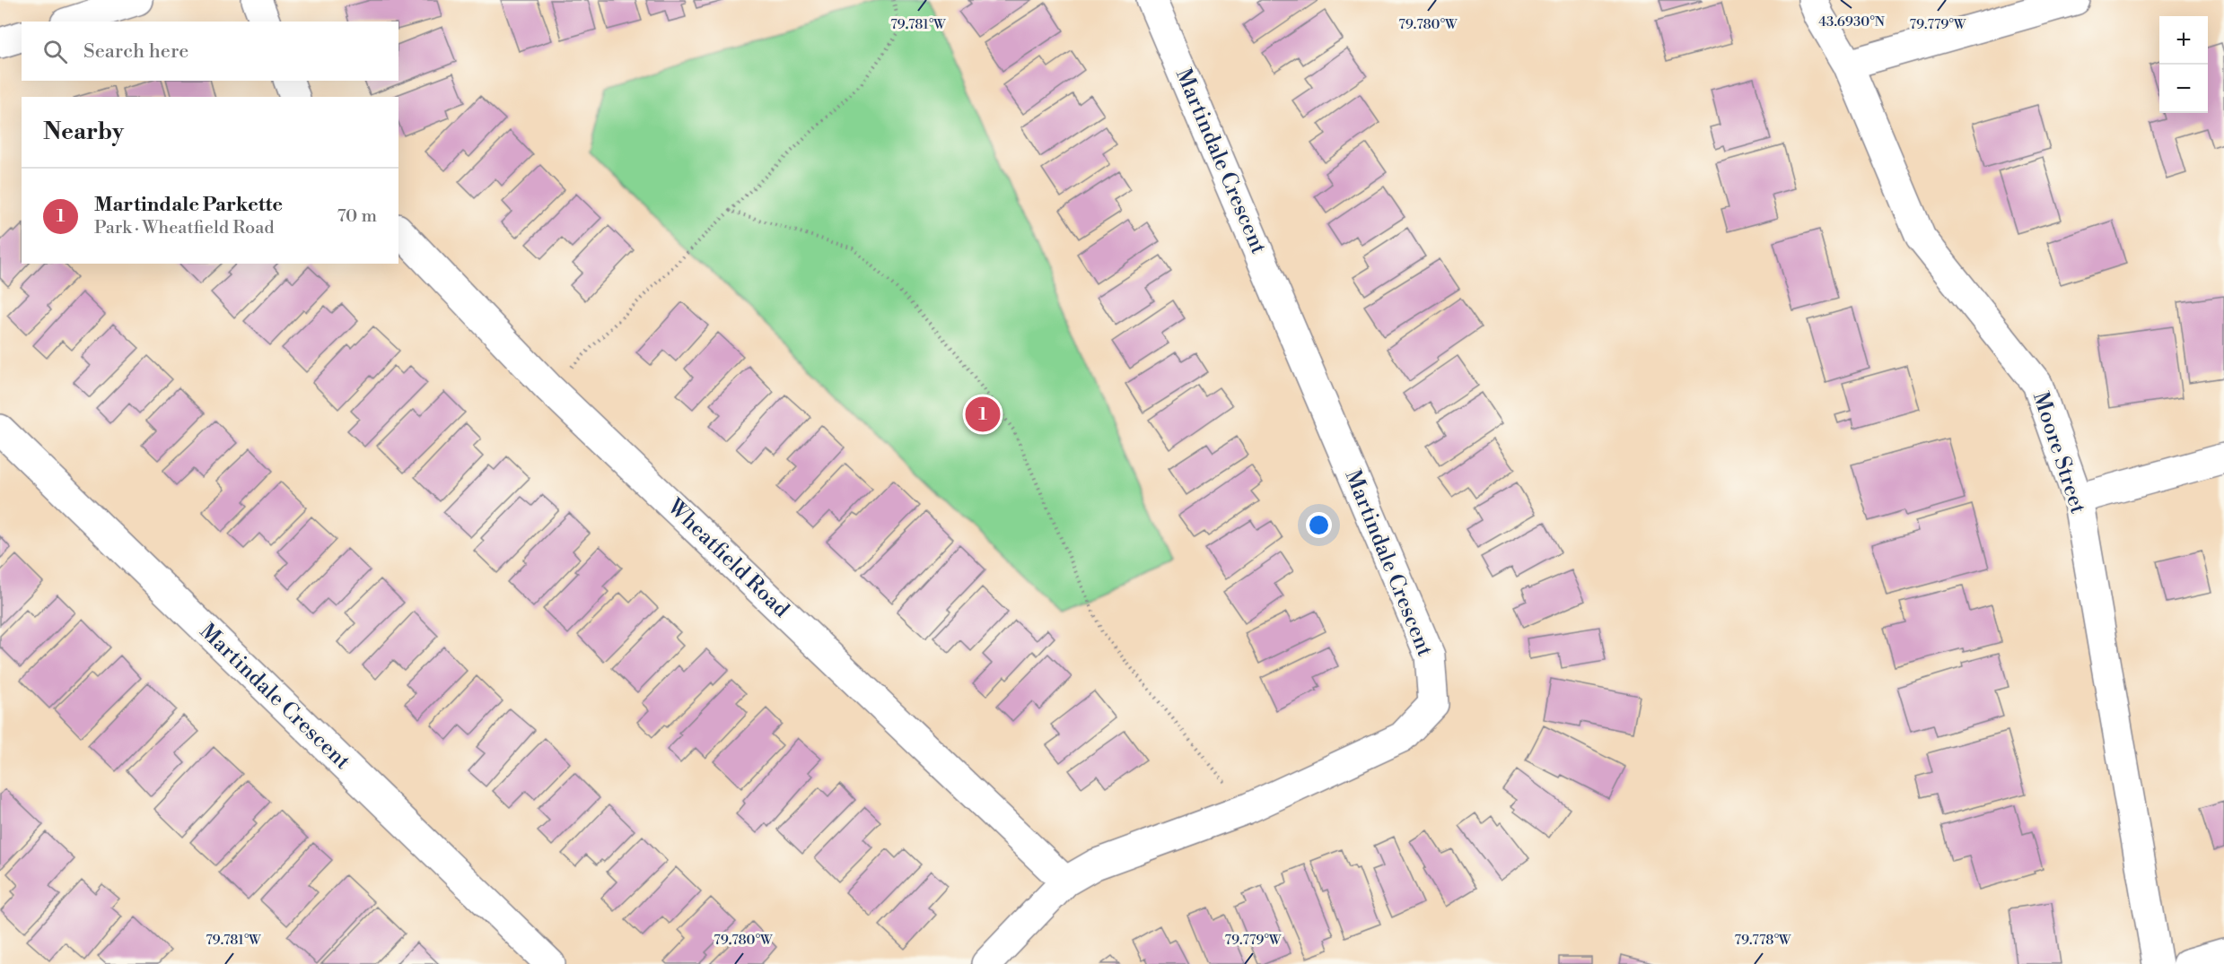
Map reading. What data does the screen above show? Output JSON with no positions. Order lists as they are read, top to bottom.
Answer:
{
  "streets": {
    "street": ["Martindale Crescent", "Moore Street", "Wheatfield Road"]
  },
  "crossings": [
    ["Martindale Crescent", "Wheatfield Road"]
  ],
  "page": {
    "map_buttons": ["+", "−"],
    "search": "Search here",
    "heading": "Nearby",
    "list": [
      {
        "mark": "1",
        "name": "Martindale Parkette",
        "note": "Park · Wheatfield Road",
        "value": "70 m"
      }
    ],
    "pins": "1"
  },
  "coordinates": [
    "43.6930°N",
    "79.781°W",
    "79.780°W",
    "79.779°W",
    "79.778°W"
  ]
}
